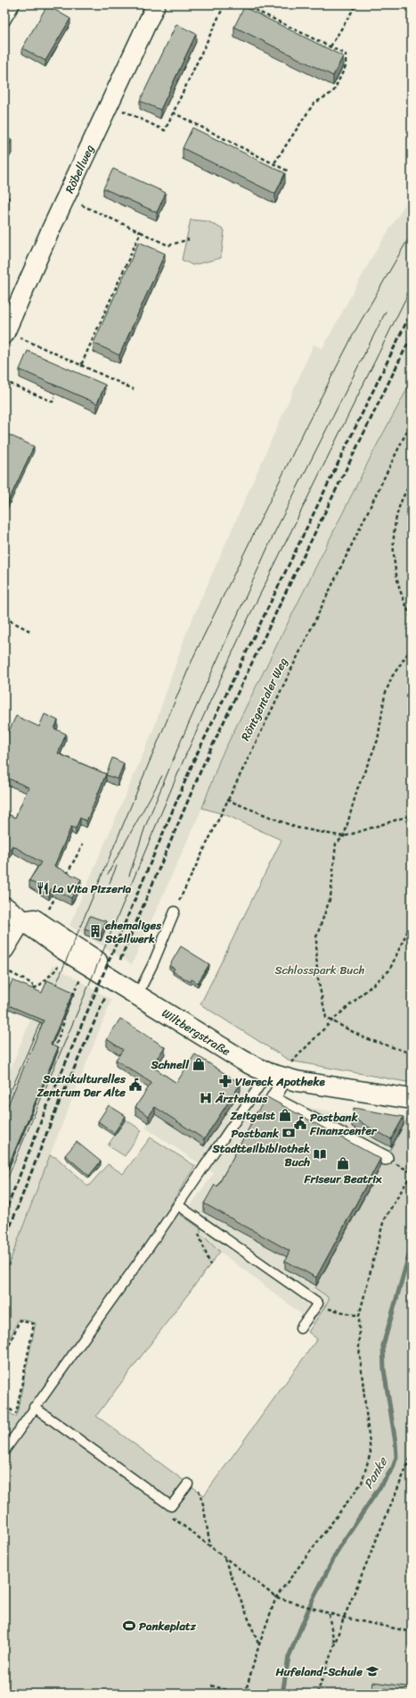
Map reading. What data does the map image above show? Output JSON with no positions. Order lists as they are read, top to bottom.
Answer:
{
  "streets": {
    "main road": ["Wiltbergstraße"],
    "street": ["Röbellweg"],
    "path": ["Röntgentaler Weg"]
  },
  "water": ["Panke"],
  "parks": ["Schlosspark Buch"],
  "places": {
    "restaurant": ["La Vita Pizzeria"],
    "building": ["ehemaliges Stellwerk"],
    "shop": ["Schnell", "Zeitgeist", "Friseur Beatrix"],
    "pharmacy": ["Viereck Apotheke"],
    "public building": ["Soziokulturelles Zentrum Der Alte", "Postbank Finanzcenter"],
    "hospital": ["Ärztehaus"],
    "bank": ["Postbank"],
    "library": ["Stadtteilbibliothek Buch"],
    "sports": ["Pankeplatz"],
    "school or university": ["Hufeland-Schule"]
  }
}
